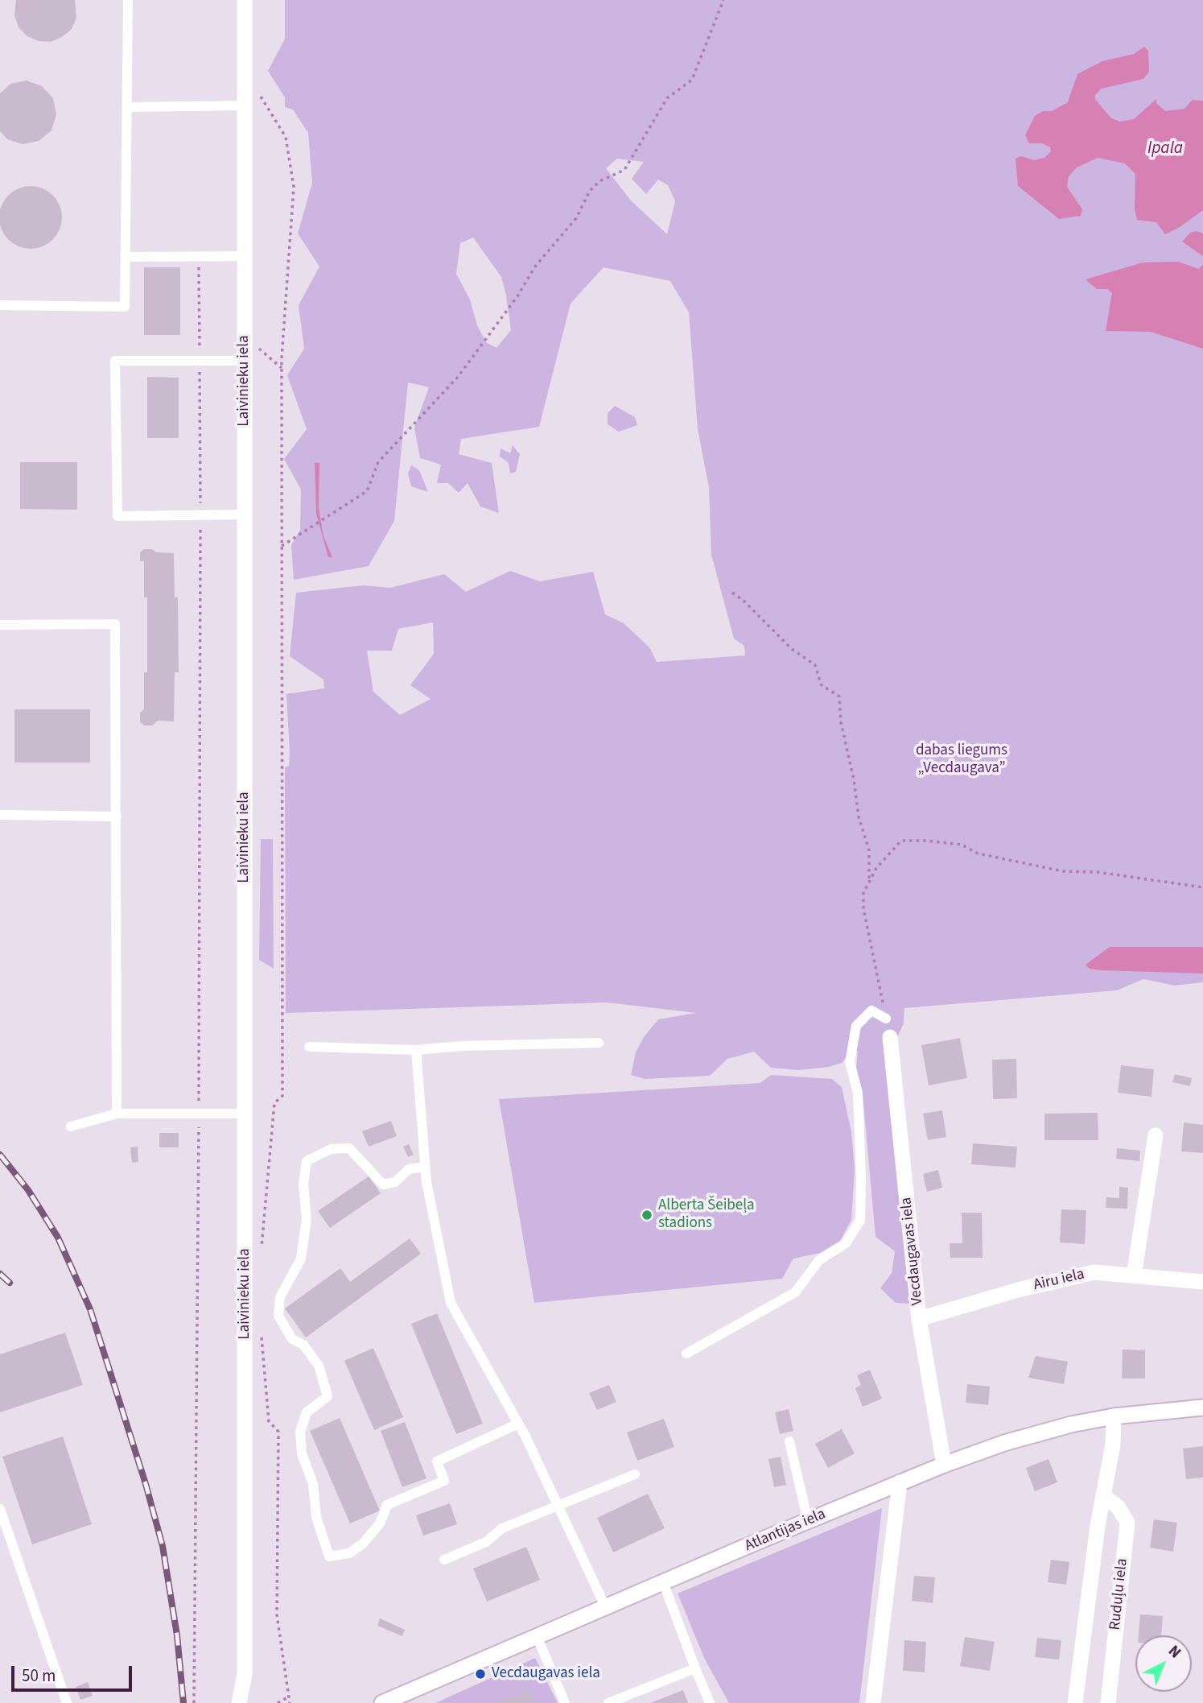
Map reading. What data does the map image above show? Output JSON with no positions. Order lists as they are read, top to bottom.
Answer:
{
  "streets": {
    "street": [
      "Laivinieku iela",
      "Vecdaugavas iela",
      "Airu iela",
      "Atlantijas iela",
      "Ruduļu iela"
    ]
  },
  "crossings": [
    ["Vecdaugavas iela", "Airu iela"],
    ["Vecdaugavas iela", "Atlantijas iela"],
    ["Atlantijas iela", "Ruduļu iela"]
  ],
  "water": ["Ipala"],
  "parks": ["dabas liegums „Vecdaugava”"],
  "places": ["Alberta Šeibeļa stadions", "Vecdaugavas iela"],
  "scale_bar": "50 m",
  "north": "top right"
}
